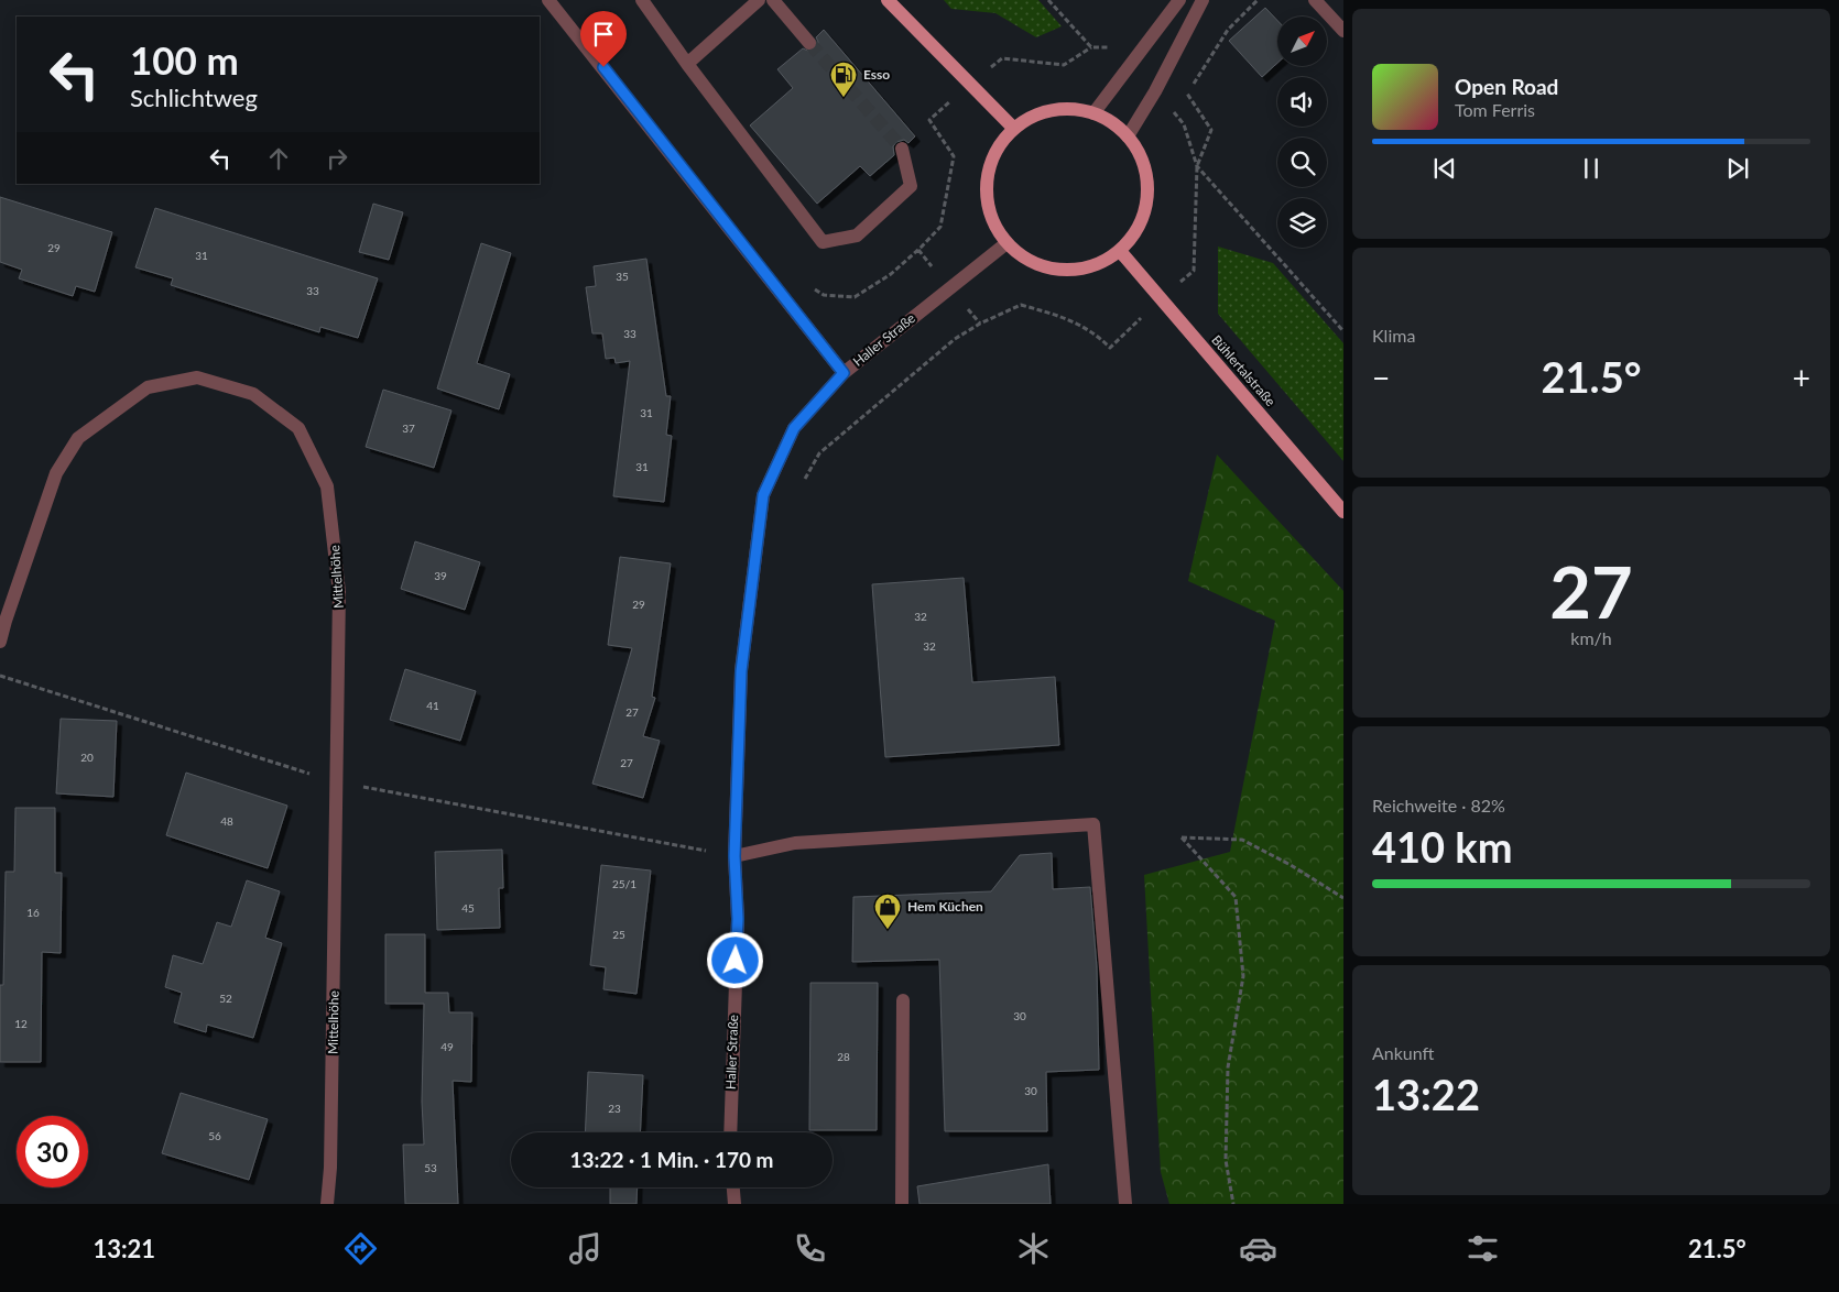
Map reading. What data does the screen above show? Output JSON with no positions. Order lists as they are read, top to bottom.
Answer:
{
  "streets": {
    "main road": ["Bühlertalstraße"],
    "street": ["Haller Straße", "Mittelhöhe"]
  },
  "crossings": [
    ["Haller Straße", "Bühlertalstraße"]
  ],
  "places": {
    "fuel station": ["Esso"],
    "shop": ["Hem Küchen"]
  },
  "house_numbers": [
    "29",
    "31",
    "35",
    "33",
    "33",
    "31",
    "37",
    "31",
    "39",
    "29",
    "32",
    "32",
    "41",
    "27",
    "20",
    "27",
    "48",
    "25/1",
    "45",
    "16",
    "25",
    "52",
    "30",
    "12",
    "49",
    "28",
    "30",
    "23",
    "56",
    "53"
  ],
  "north": "top right",
  "page": {
    "turn": ["100 m", "Schlichtweg"],
    "song": ["Open Road", "Tom Ferris"],
    "tile": [
      "Klima",
      ["27", "km/h"],
      ["Reichweite · 82%", "410 km"],
      ["Ankunft", "13:22"]
    ],
    "heat": ["−", "21.5°", "+"],
    "limit": "30",
    "trip": "13:22 · 1 Min. · 170 m",
    "tabs": ["13:21", "21.5°"]
  }
}
